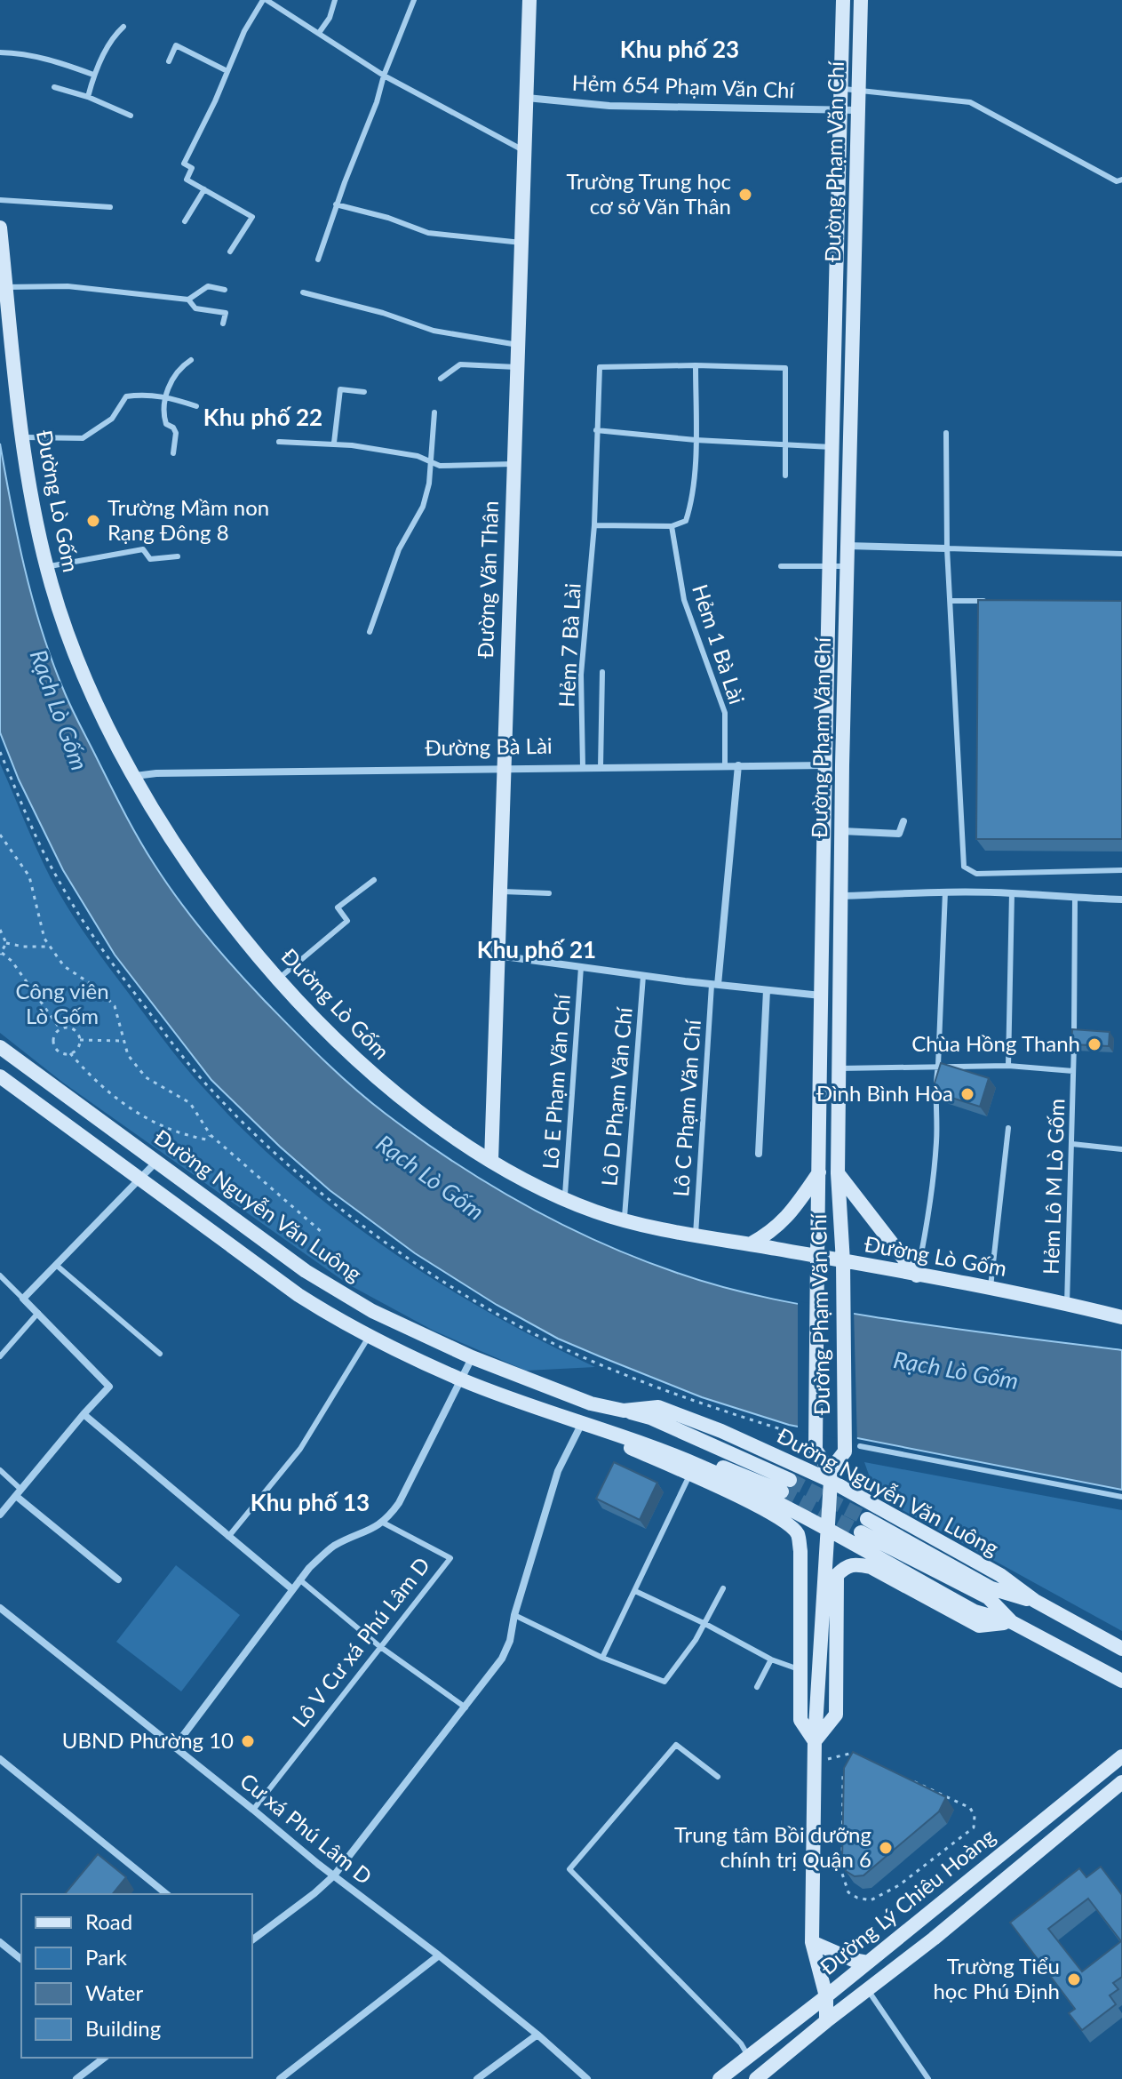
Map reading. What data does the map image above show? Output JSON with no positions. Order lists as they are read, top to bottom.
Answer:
{
  "streets": {
    "main road": [
      "Đường Phạm Văn Chí",
      "Đường Lò Gốm",
      "Đường Văn Thân",
      "Đường Bà Lài",
      "Đường Nguyễn Văn Luông",
      "Đường Lý Chiêu Hoàng"
    ],
    "street": ["Hẻm 654 Phạm Văn Chí", "Cư xá Phú Lâm D"],
    "lane": [
      "Hẻm 1 Bà Lài",
      "Hẻm 7 Bà Lài",
      "Lô E Phạm Văn Chí",
      "Lô D Phạm Văn Chí",
      "Lô C Phạm Văn Chí",
      "Hẻm Lô M Lò Gốm",
      "Lô V Cư xá Phú Lâm D"
    ]
  },
  "crossings": [
    ["Hẻm 654 Phạm Văn Chí", "Đường Phạm Văn Chí"],
    ["Hẻm 654 Phạm Văn Chí", "Đường Văn Thân"],
    ["Đường Phạm Văn Chí", "Đường Lò Gốm"],
    ["Đường Phạm Văn Chí", "Đường Bà Lài"],
    ["Đường Phạm Văn Chí", "Đường Nguyễn Văn Luông"],
    ["Đường Lò Gốm", "Đường Văn Thân"],
    ["Đường Lò Gốm", "Đường Bà Lài"],
    ["Đường Lò Gốm", "Lô E Phạm Văn Chí"],
    ["Đường Lò Gốm", "Lô D Phạm Văn Chí"],
    ["Đường Lò Gốm", "Lô C Phạm Văn Chí"],
    ["Đường Lò Gốm", "Hẻm Lô M Lò Gốm"],
    ["Đường Văn Thân", "Đường Bà Lài"],
    ["Hẻm 1 Bà Lài", "Đường Bà Lài"],
    ["Hẻm 7 Bà Lài", "Đường Bà Lài"],
    ["Lô V Cư xá Phú Lâm D", "Cư xá Phú Lâm D"]
  ],
  "districts": [
    "Khu phố 23",
    "Khu phố 22",
    "Khu phố 21",
    "Khu phố 13"
  ],
  "water": ["Rạch Lò Gốm"],
  "parks": ["Công viên Lò Gốm"],
  "places": [
    "Trường Trung học cơ sở Văn Thân",
    "Trường Mầm non Rạng Đông 8",
    "Chùa Hồng Thanh",
    "Đình Bình Hòa",
    "UBND Phường 10",
    "Trung tâm Bồi dưỡng chính trị Quận 6",
    "Trường Tiểu học Phú Định"
  ],
  "legend": [
    "Road",
    "Park",
    "Water",
    "Building"
  ]
}
